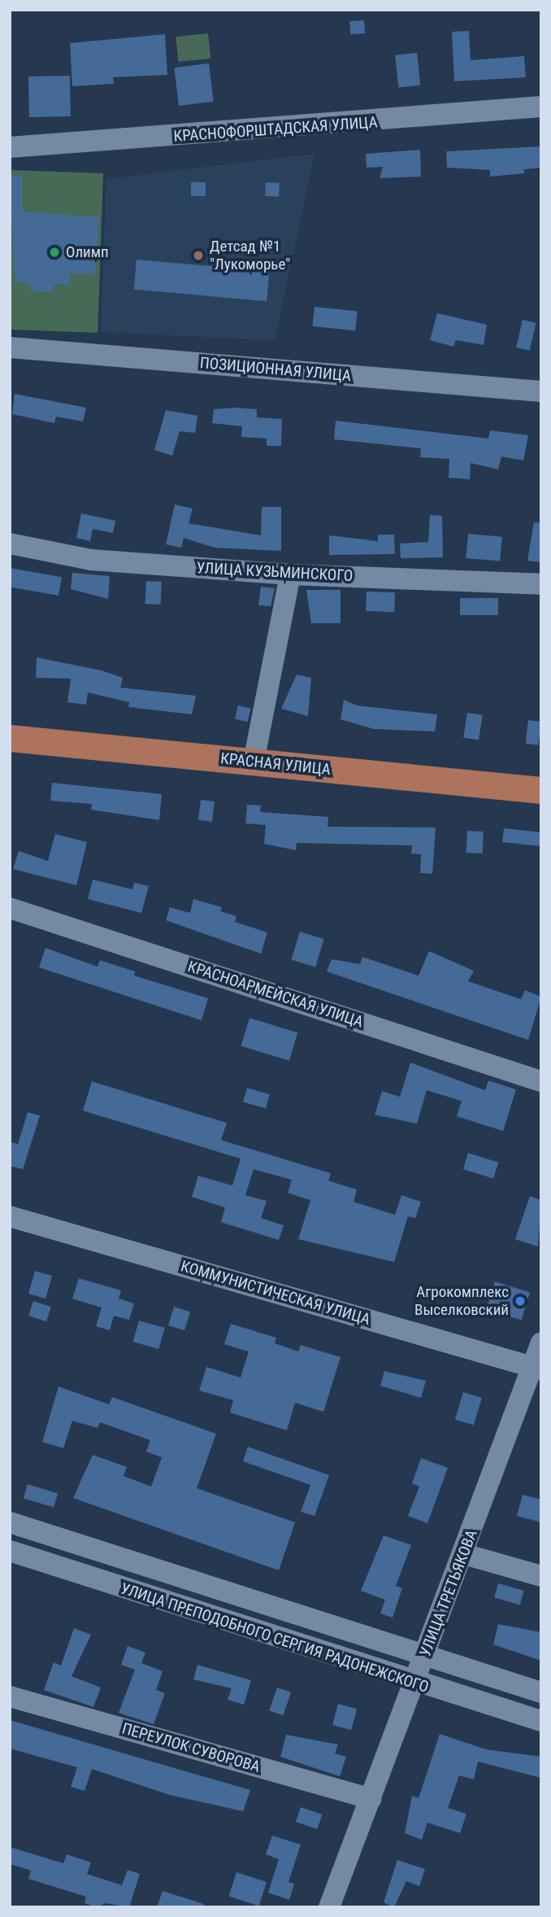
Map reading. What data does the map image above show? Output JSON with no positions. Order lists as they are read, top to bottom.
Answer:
{
  "streets": {
    "main road": ["КРАСНАЯ УЛИЦА"],
    "street": [
      "КРАСНОФОРШТАДСКАЯ УЛИЦА",
      "ПОЗИЦИОННАЯ УЛИЦА",
      "УЛИЦА КУЗЬМИНСКОГО",
      "КРАСНОАРМЕЙСКАЯ УЛИЦА",
      "КОММУНИСТИЧЕСКАЯ УЛИЦА",
      "УЛИЦА ТРЕТЬЯКОВА",
      "УЛИЦА ПРЕПОДОБНОГО СЕРГИЯ РАДОНЕЖСКОГО",
      "ПЕРЕУЛОК СУВОРОВА"
    ]
  },
  "crossings": [
    ["КОММУНИСТИЧЕСКАЯ УЛИЦА", "УЛИЦА ТРЕТЬЯКОВА"],
    ["УЛИЦА ТРЕТЬЯКОВА", "УЛИЦА ПРЕПОДОБНОГО СЕРГИЯ РАДОНЕЖСКОГО"],
    ["УЛИЦА ТРЕТЬЯКОВА", "ПЕРЕУЛОК СУВОРОВА"]
  ],
  "places": ["Олимп", "Детсад №1 \"Лукоморье\"", "Агрокомплекс Выселковский"]
}
